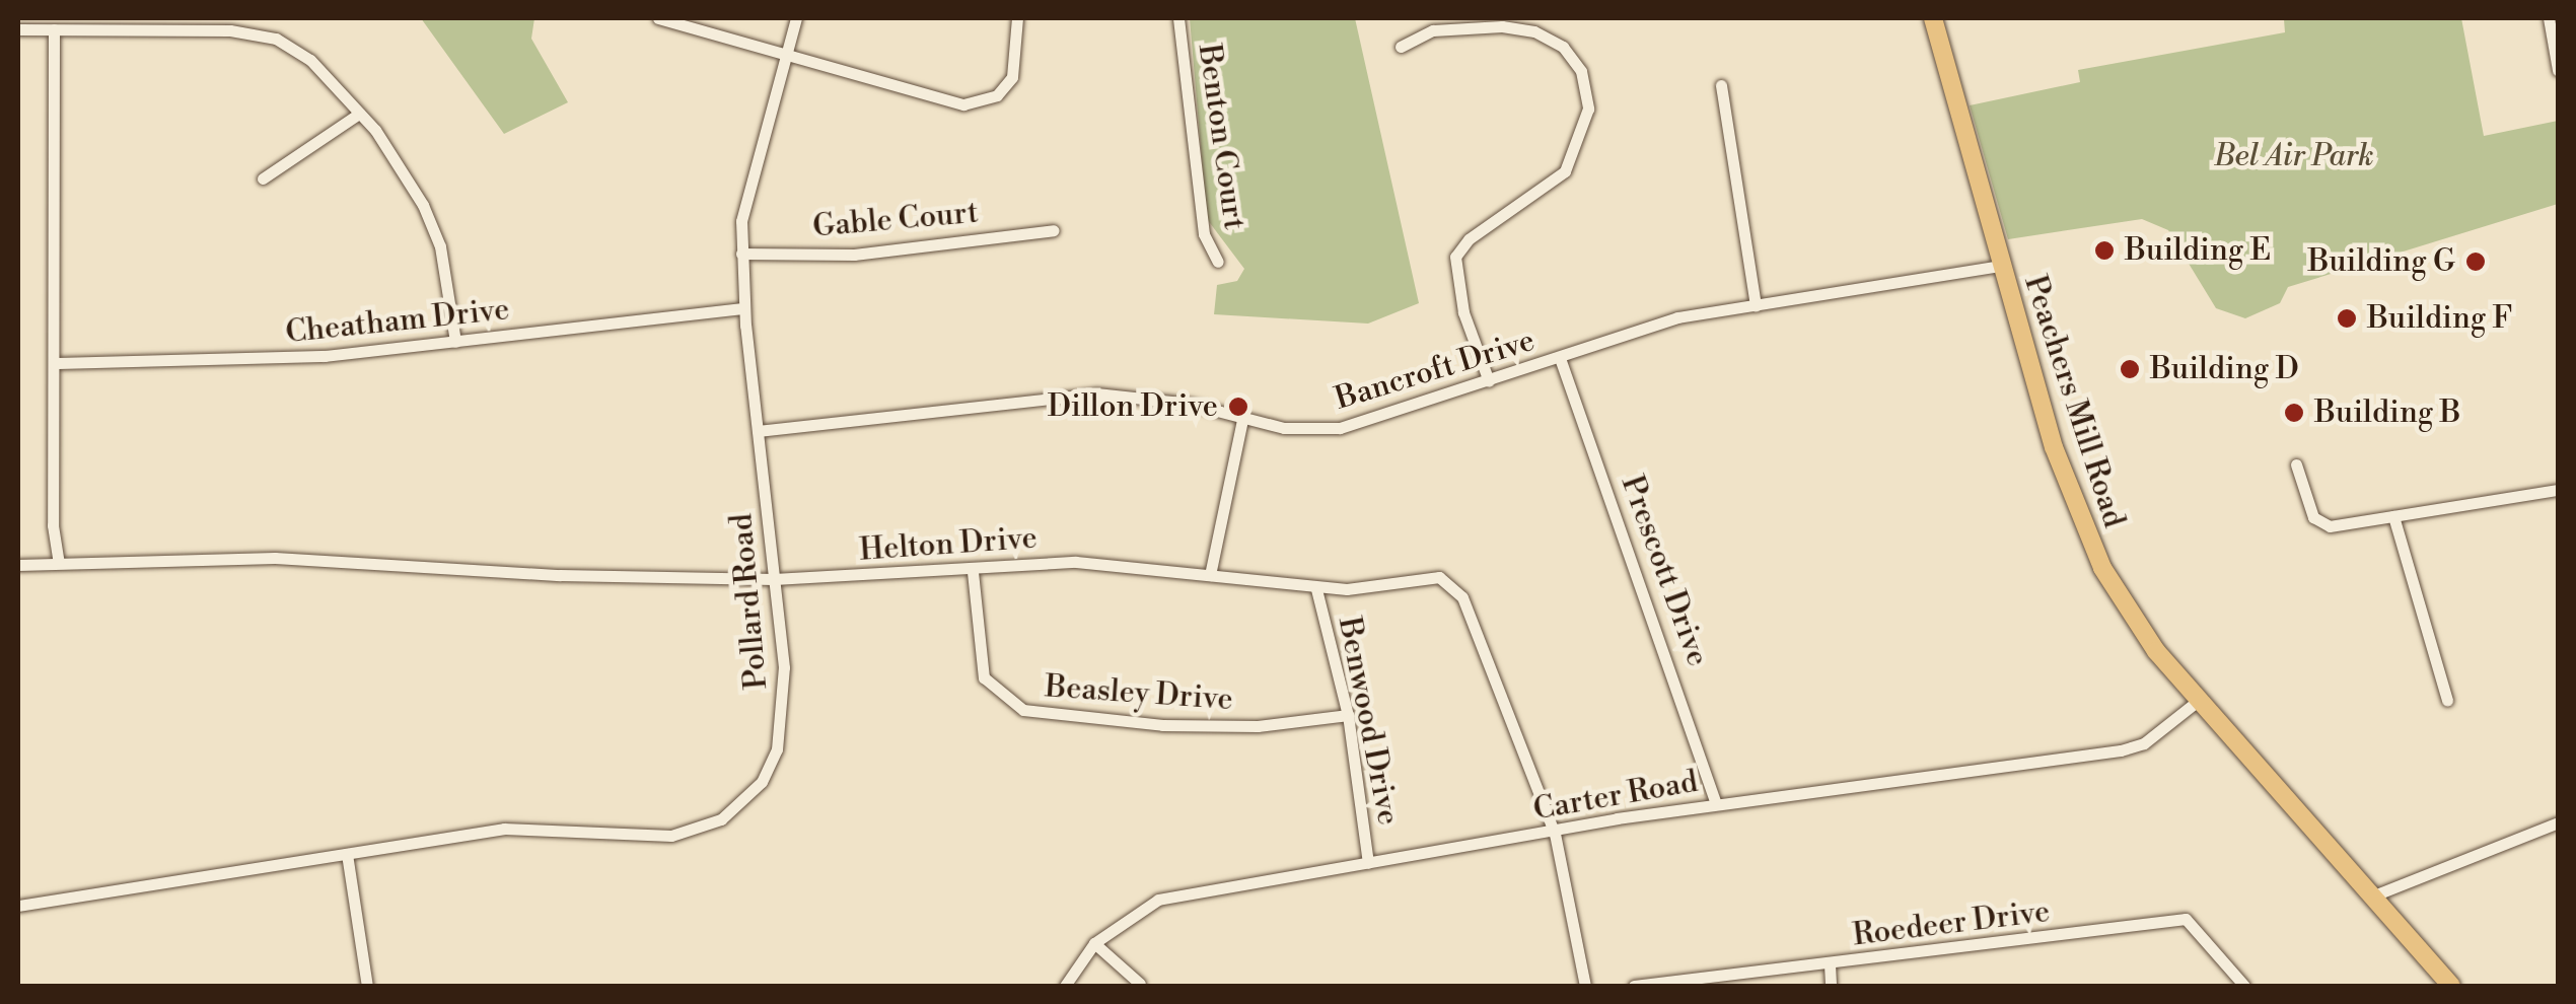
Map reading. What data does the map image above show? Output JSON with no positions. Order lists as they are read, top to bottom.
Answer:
{
  "streets": {
    "main road": ["Peachers Mill Road"],
    "street": [
      "Benton Court",
      "Gable Court",
      "Cheatham Drive",
      "Bancroft Drive",
      "Helton Drive",
      "Prescott Drive",
      "Pollard Road",
      "Beasley Drive",
      "Benwood Drive",
      "Carter Road",
      "Roedeer Drive"
    ]
  },
  "crossings": [
    ["Gable Court", "Pollard Road"],
    ["Cheatham Drive", "Pollard Road"],
    ["Bancroft Drive", "Peachers Mill Road"],
    ["Bancroft Drive", "Prescott Drive"],
    ["Bancroft Drive", "Pollard Road"],
    ["Peachers Mill Road", "Carter Road"],
    ["Helton Drive", "Pollard Road"],
    ["Helton Drive", "Beasley Drive"],
    ["Helton Drive", "Benwood Drive"],
    ["Helton Drive", "Carter Road"],
    ["Prescott Drive", "Carter Road"],
    ["Beasley Drive", "Benwood Drive"],
    ["Benwood Drive", "Carter Road"]
  ],
  "parks": ["Bel Air Park"],
  "places": [
    "Building E",
    "Building G",
    "Building F",
    "Building D",
    "Dillon Drive",
    "Building B"
  ]
}
